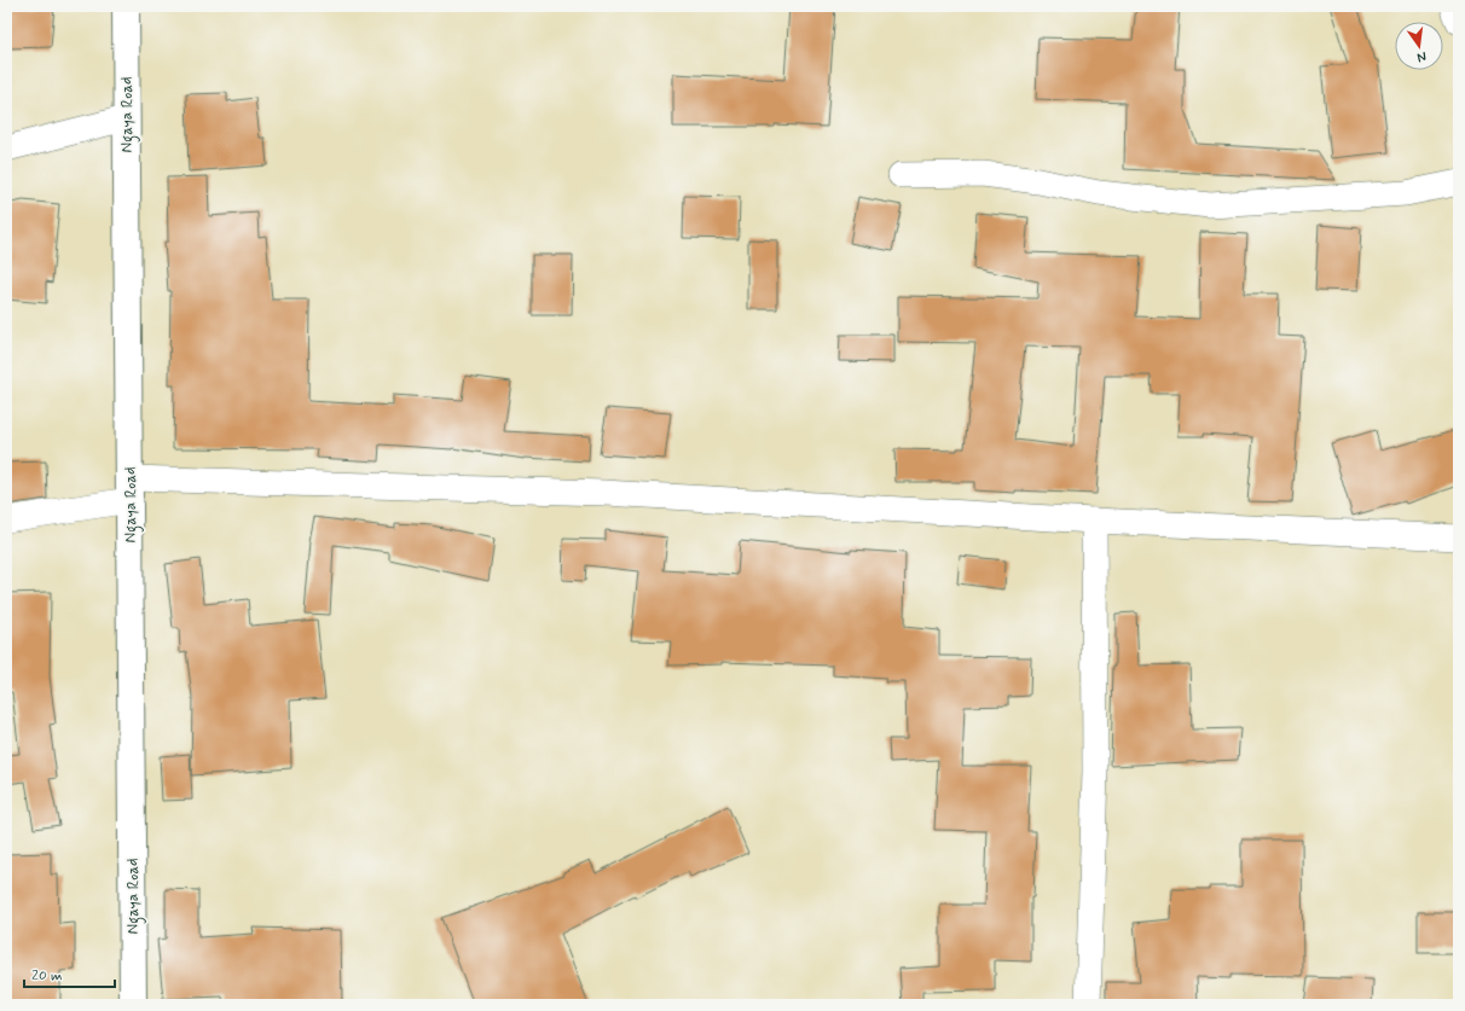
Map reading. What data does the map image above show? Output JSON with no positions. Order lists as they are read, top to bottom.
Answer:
{
  "streets": {
    "street": ["Ngaya Road"]
  },
  "scale_bar": "20 m",
  "north": "bottom"
}
